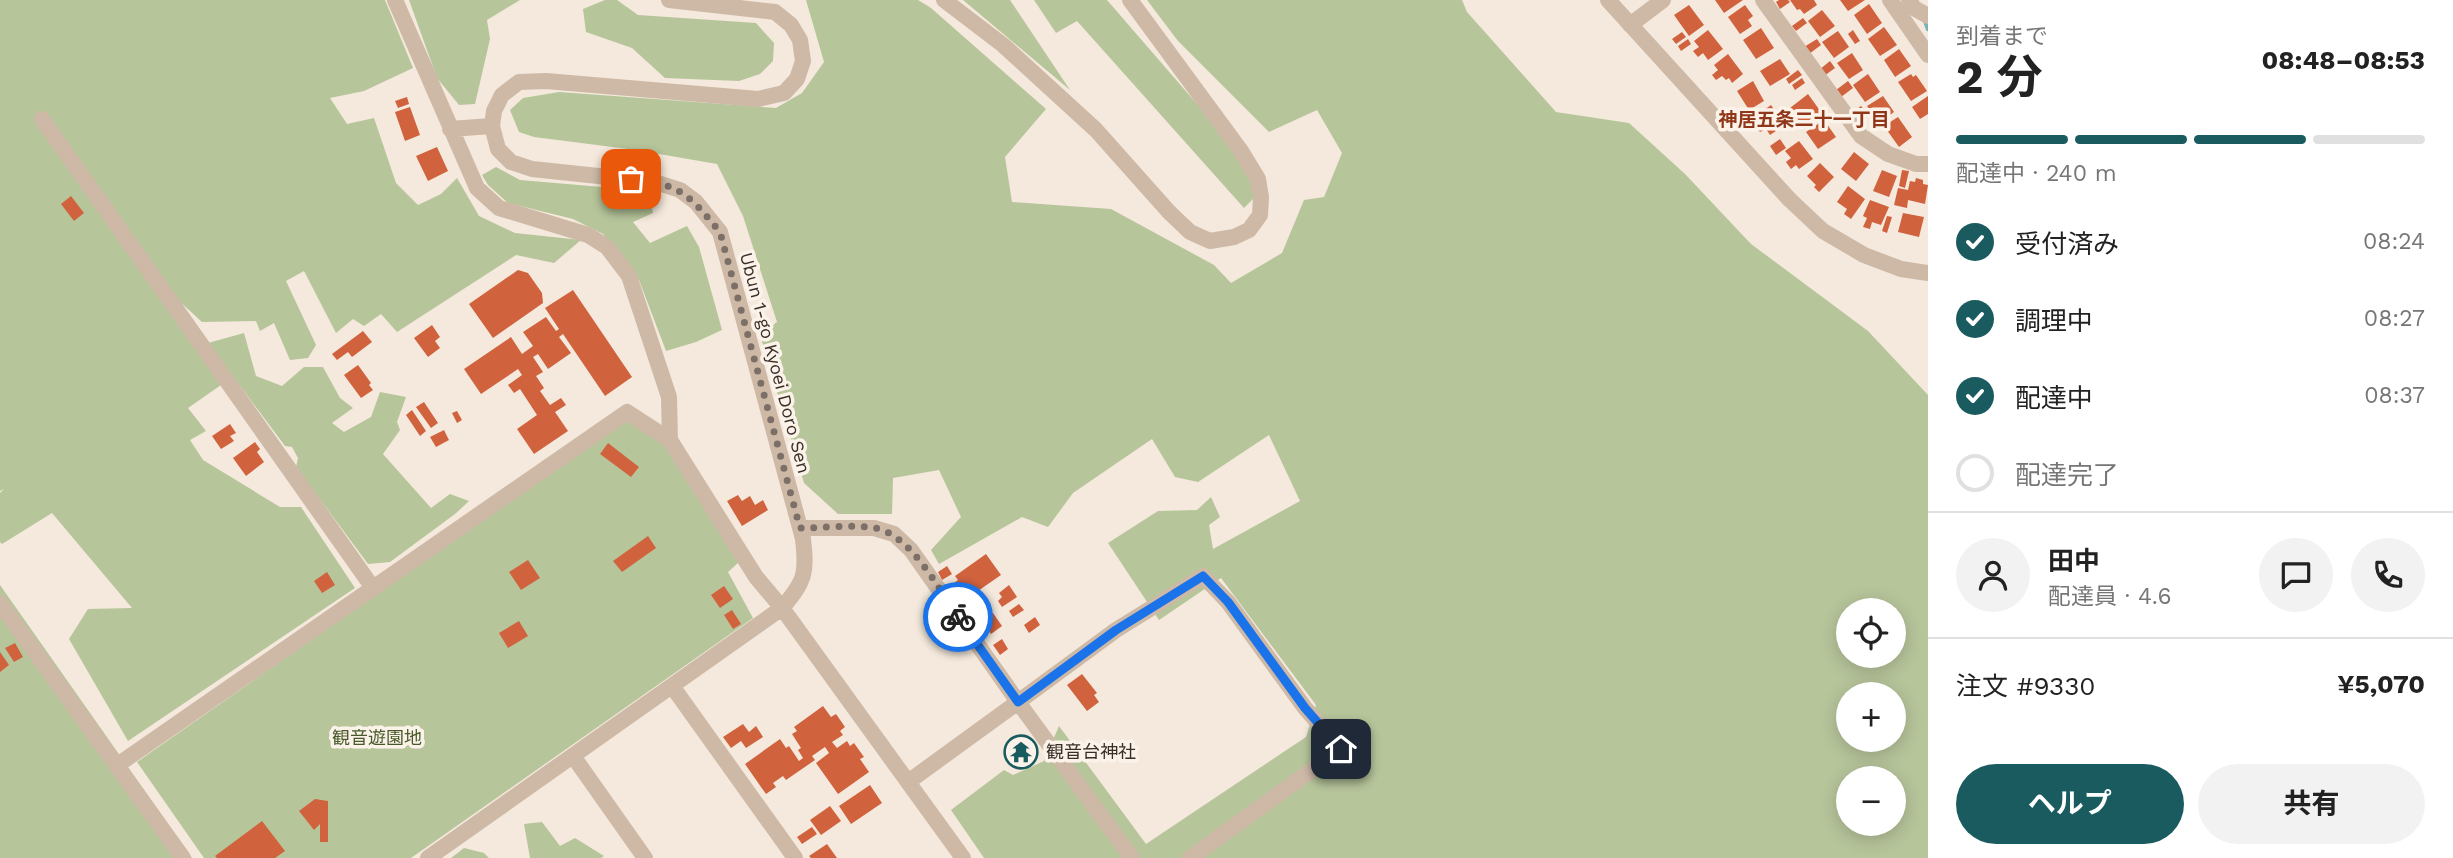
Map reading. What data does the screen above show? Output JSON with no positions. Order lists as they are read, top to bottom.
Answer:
{
  "streets": {
    "street": ["Ubun 1-go Kyoei Doro Sen"]
  },
  "districts": ["神居五条二十一丁目"],
  "parks": ["観音遊園地"],
  "places": {
    "temple": ["観音台神社"]
  },
  "page": {
    "heading": ["2 分", "到着まで", "08:48–08:53"],
    "panel": [
      "田中",
      "配達員 · 4.6",
      "注文 #9330",
      "¥5,070"
    ],
    "bar": "配達中 · 240 m",
    "list": [
      ["受付済み", "08:24"],
      ["調理中", "08:27"],
      ["配達中", "08:37"],
      "配達完了"
    ],
    "map_buttons": ["+", "−"],
    "buttons": ["ヘルプ", "共有"]
  }
}
